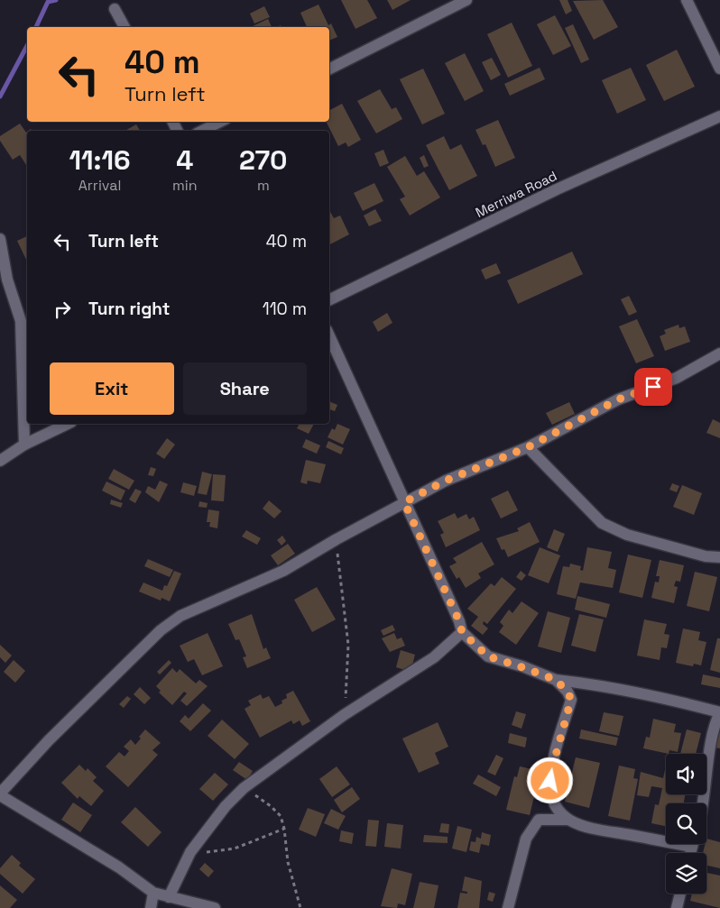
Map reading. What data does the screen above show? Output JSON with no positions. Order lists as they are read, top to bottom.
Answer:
{
  "streets": {
    "street": ["Merriwa Road"]
  },
  "page": {
    "turn": ["40 m", "Turn left"],
    "eta": [
      "11:16",
      "Arrival",
      "4",
      "min",
      "270",
      "m"
    ],
    "list": [
      {
        "name": "Turn left",
        "value": "40 m"
      },
      {
        "name": "Turn right",
        "value": "110 m"
      }
    ],
    "buttons": ["Exit", "Share"]
  }
}
